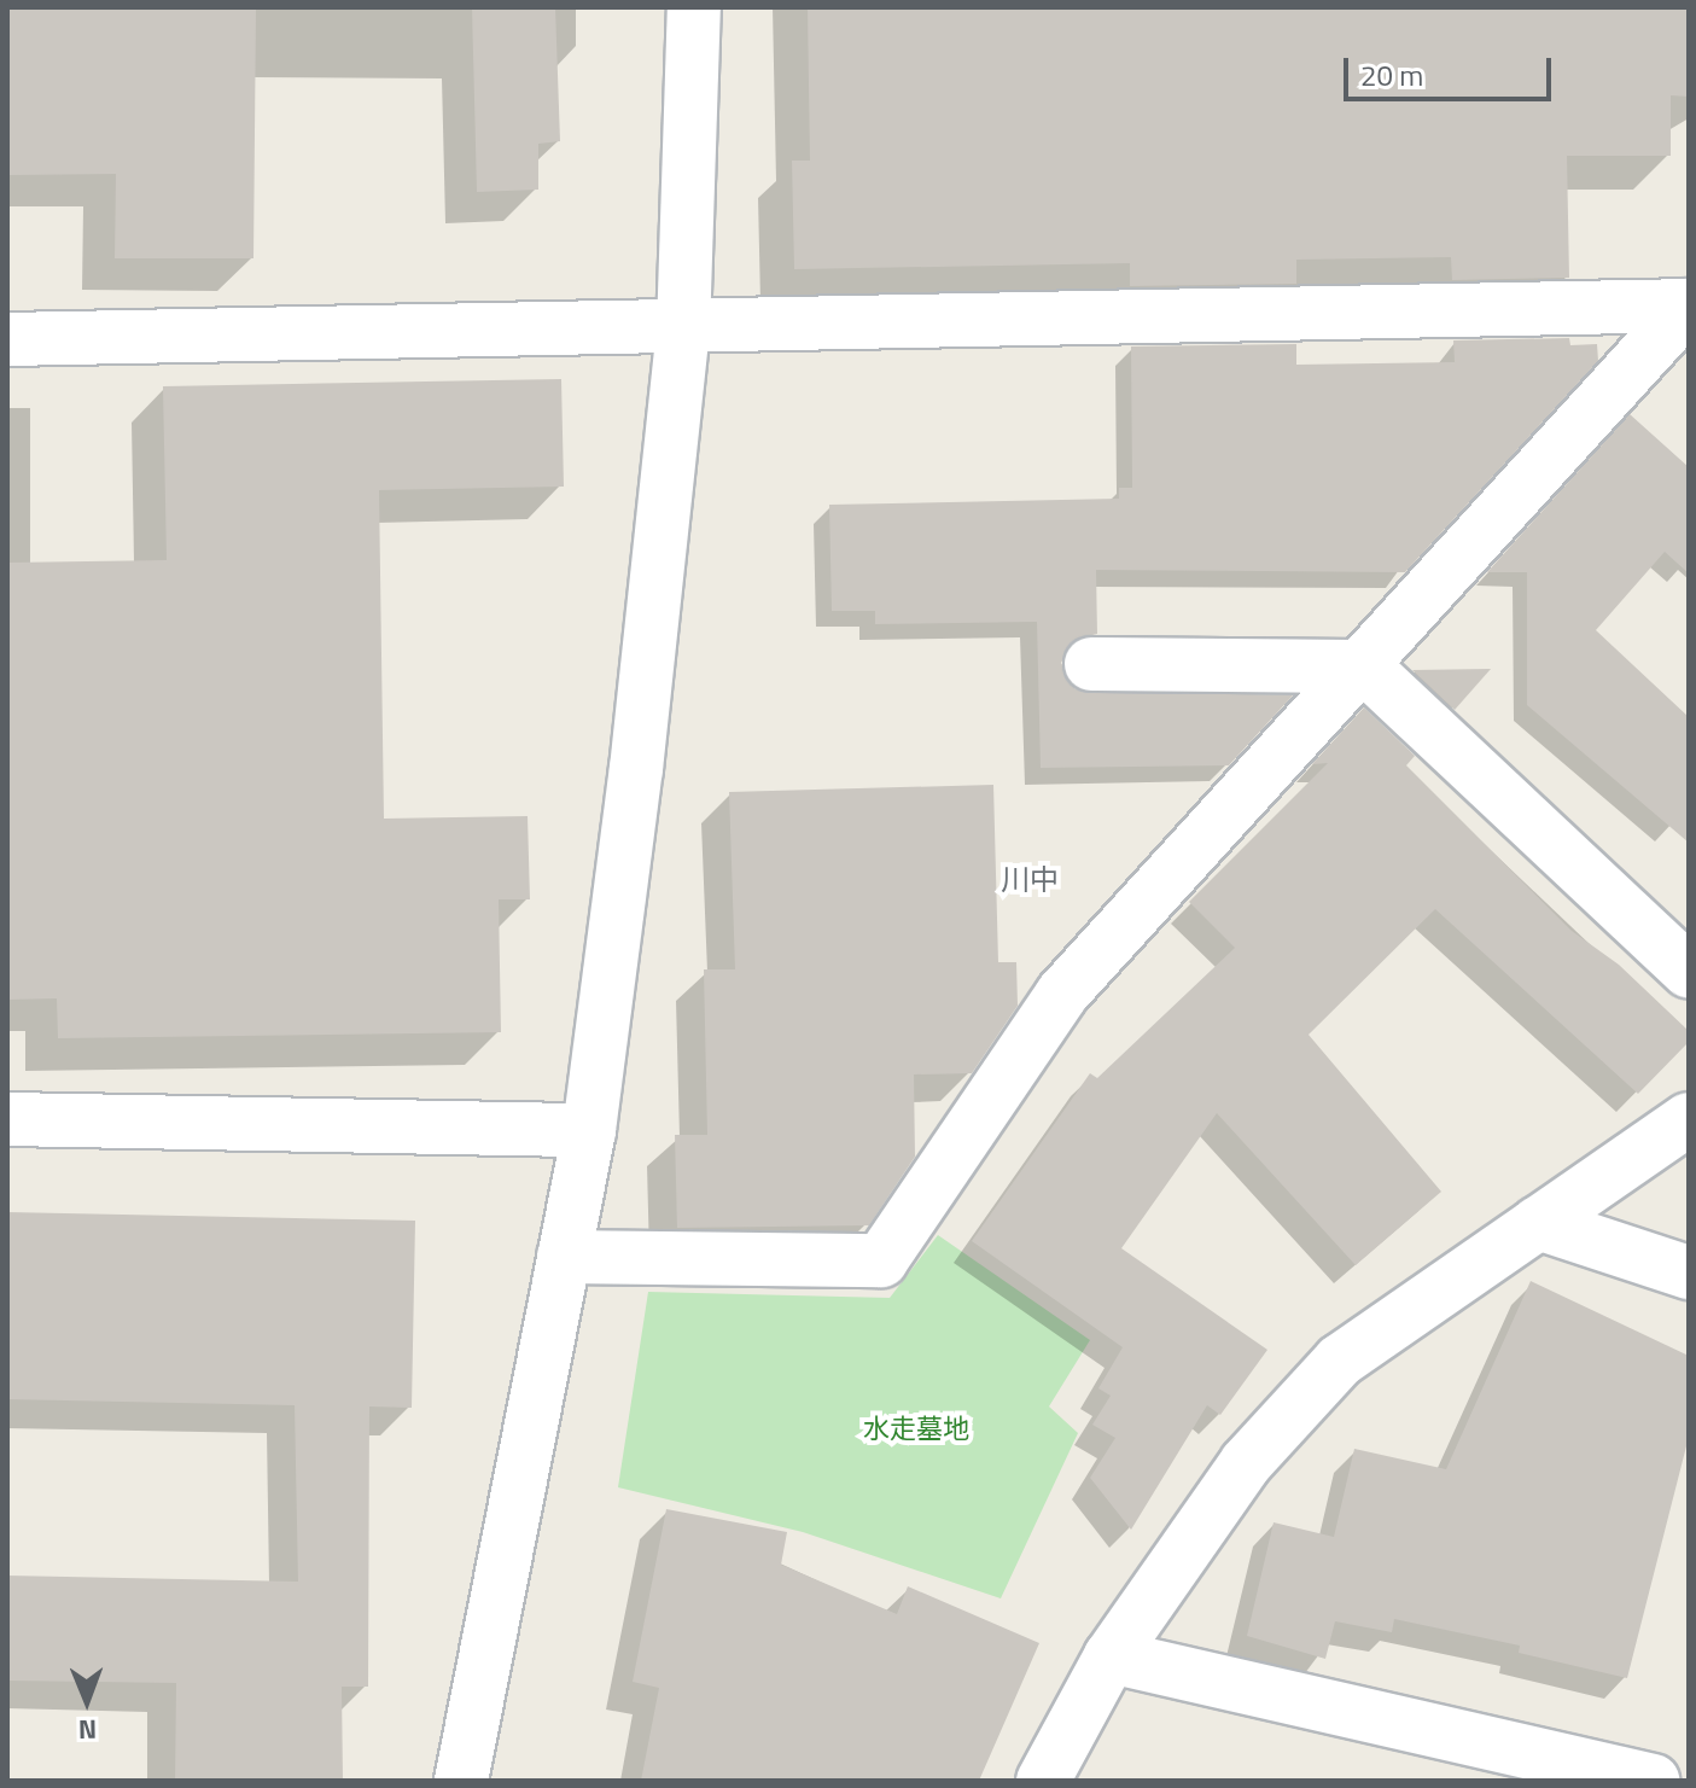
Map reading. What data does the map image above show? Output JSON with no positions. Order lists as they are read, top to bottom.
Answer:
{
  "districts": ["川中"],
  "parks": ["水走墓地"],
  "scale_bar": "20 m",
  "north": "bottom"
}
